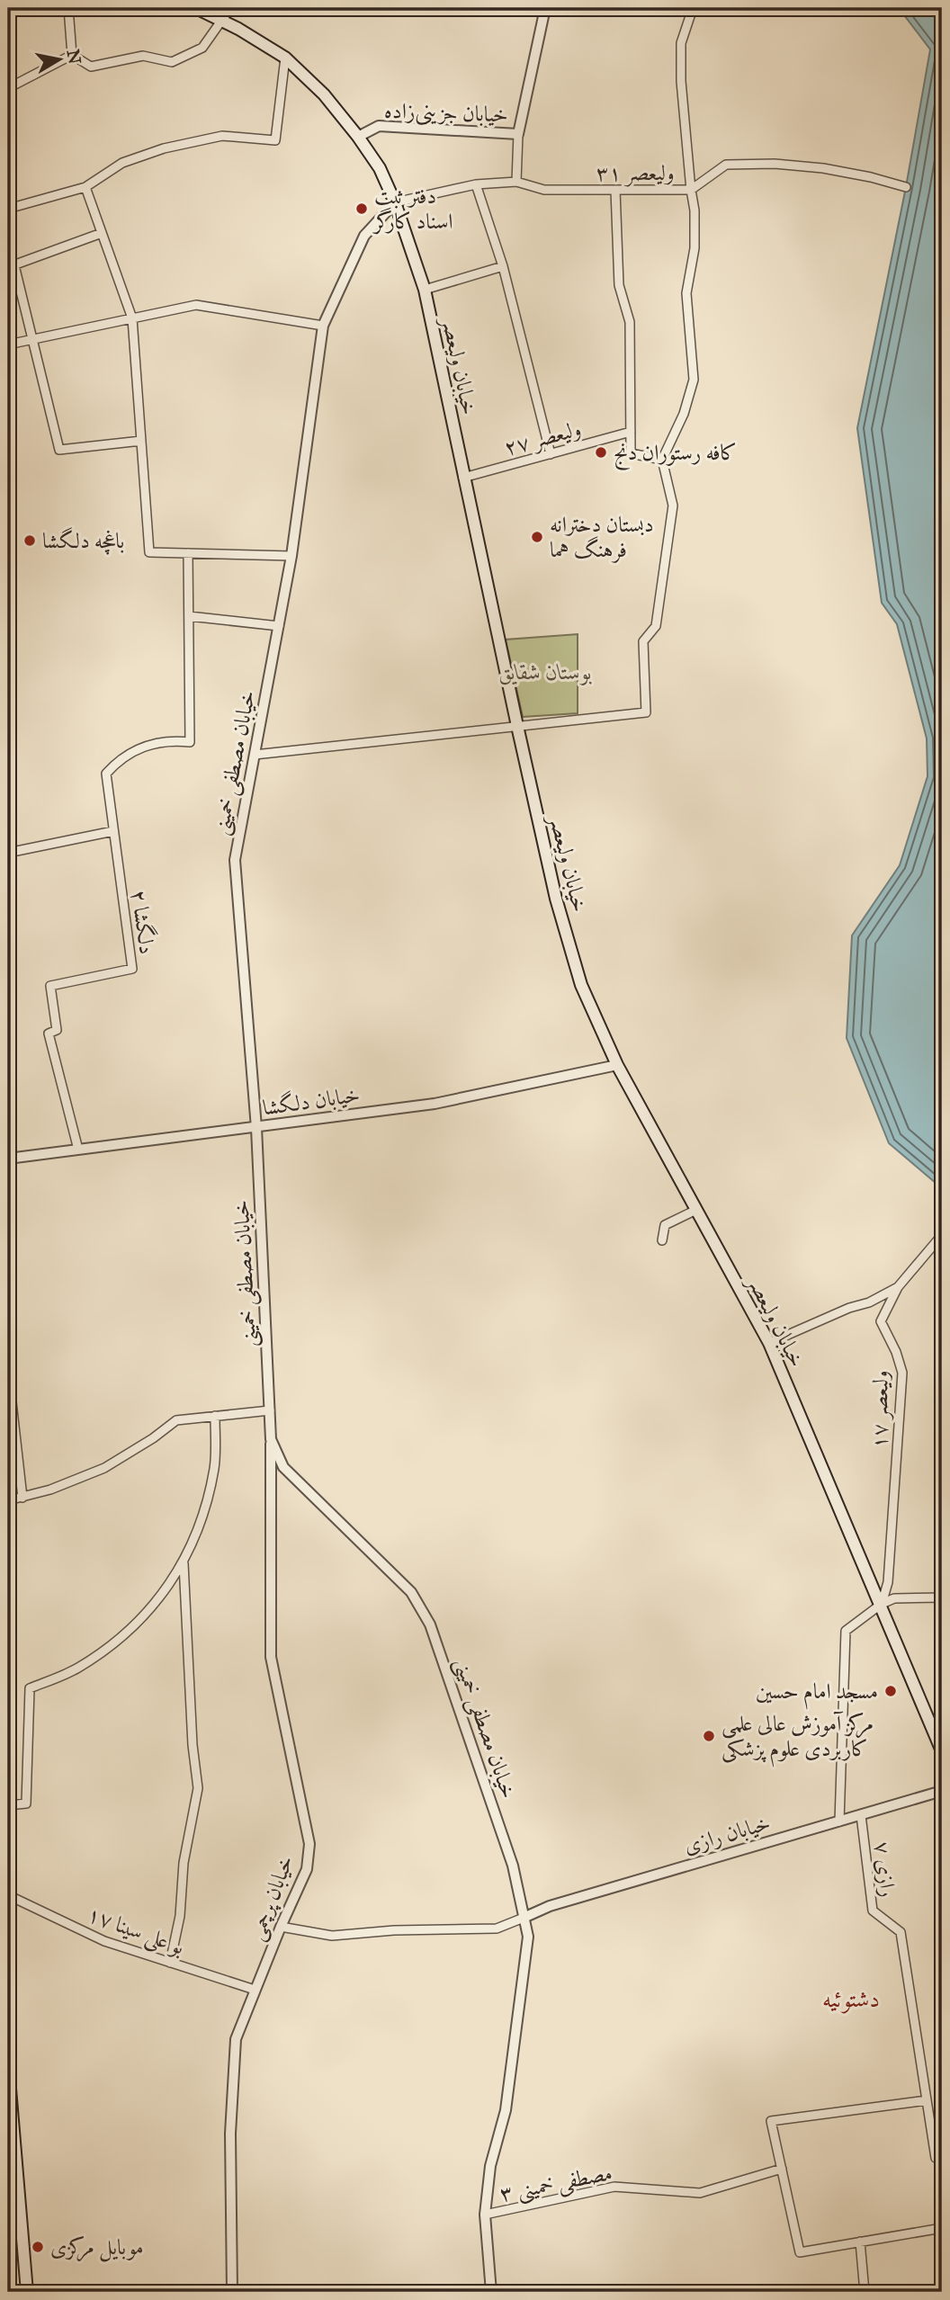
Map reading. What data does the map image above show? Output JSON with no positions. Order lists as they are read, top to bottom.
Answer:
{
  "streets": {
    "main road": ["خیابان ولیعصر"],
    "street": [
      "خیابان جزینی‌زاده",
      "ولیعصر ۳۱",
      "ولیعصر ۲۷",
      "خیابان مصطفی خمینی",
      "دلگشا ۲",
      "خیابان دلگشا",
      "ولیعصر ۱۷",
      "خیابان رازی",
      "رازی ۷",
      "خیابان پرچمی",
      "بو علی سینا ۱۷",
      "مصطفی خمینی ۳"
    ]
  },
  "crossings": [
    ["خیابان جزینی‌زاده", "خیابان ولیعصر"],
    ["ولیعصر ۳۱", "خیابان ولیعصر"],
    ["ولیعصر ۳۱", "خیابان مصطفی خمینی"],
    ["خیابان ولیعصر", "ولیعصر ۲۷"],
    ["خیابان ولیعصر", "خیابان مصطفی خمینی"],
    ["خیابان ولیعصر", "خیابان دلگشا"],
    ["خیابان ولیعصر", "ولیعصر ۱۷"],
    ["خیابان مصطفی خمینی", "خیابان دلگشا"],
    ["خیابان مصطفی خمینی", "خیابان رازی"],
    ["خیابان مصطفی خمینی", "خیابان پرچمی"],
    ["خیابان مصطفی خمینی", "مصطفی خمینی ۳"],
    ["دلگشا ۲", "خیابان دلگشا"],
    ["خیابان رازی", "رازی ۷"],
    ["خیابان پرچمی", "بو علی سینا ۱۷"]
  ],
  "districts": ["دشتوئیه"],
  "parks": ["بوستان شقایق"],
  "places": [
    "دفتر ثبت اسناد کارگر",
    "کافه رستوران دنج",
    "دبستان دخترانه فرهنگ هما",
    "باغچه دلگشا",
    "مسجد امام حسین",
    "مرکز آموزش عالی علمی کاربردی علوم پزشکی",
    "موبایل مرکزی"
  ],
  "north": "right"
}
